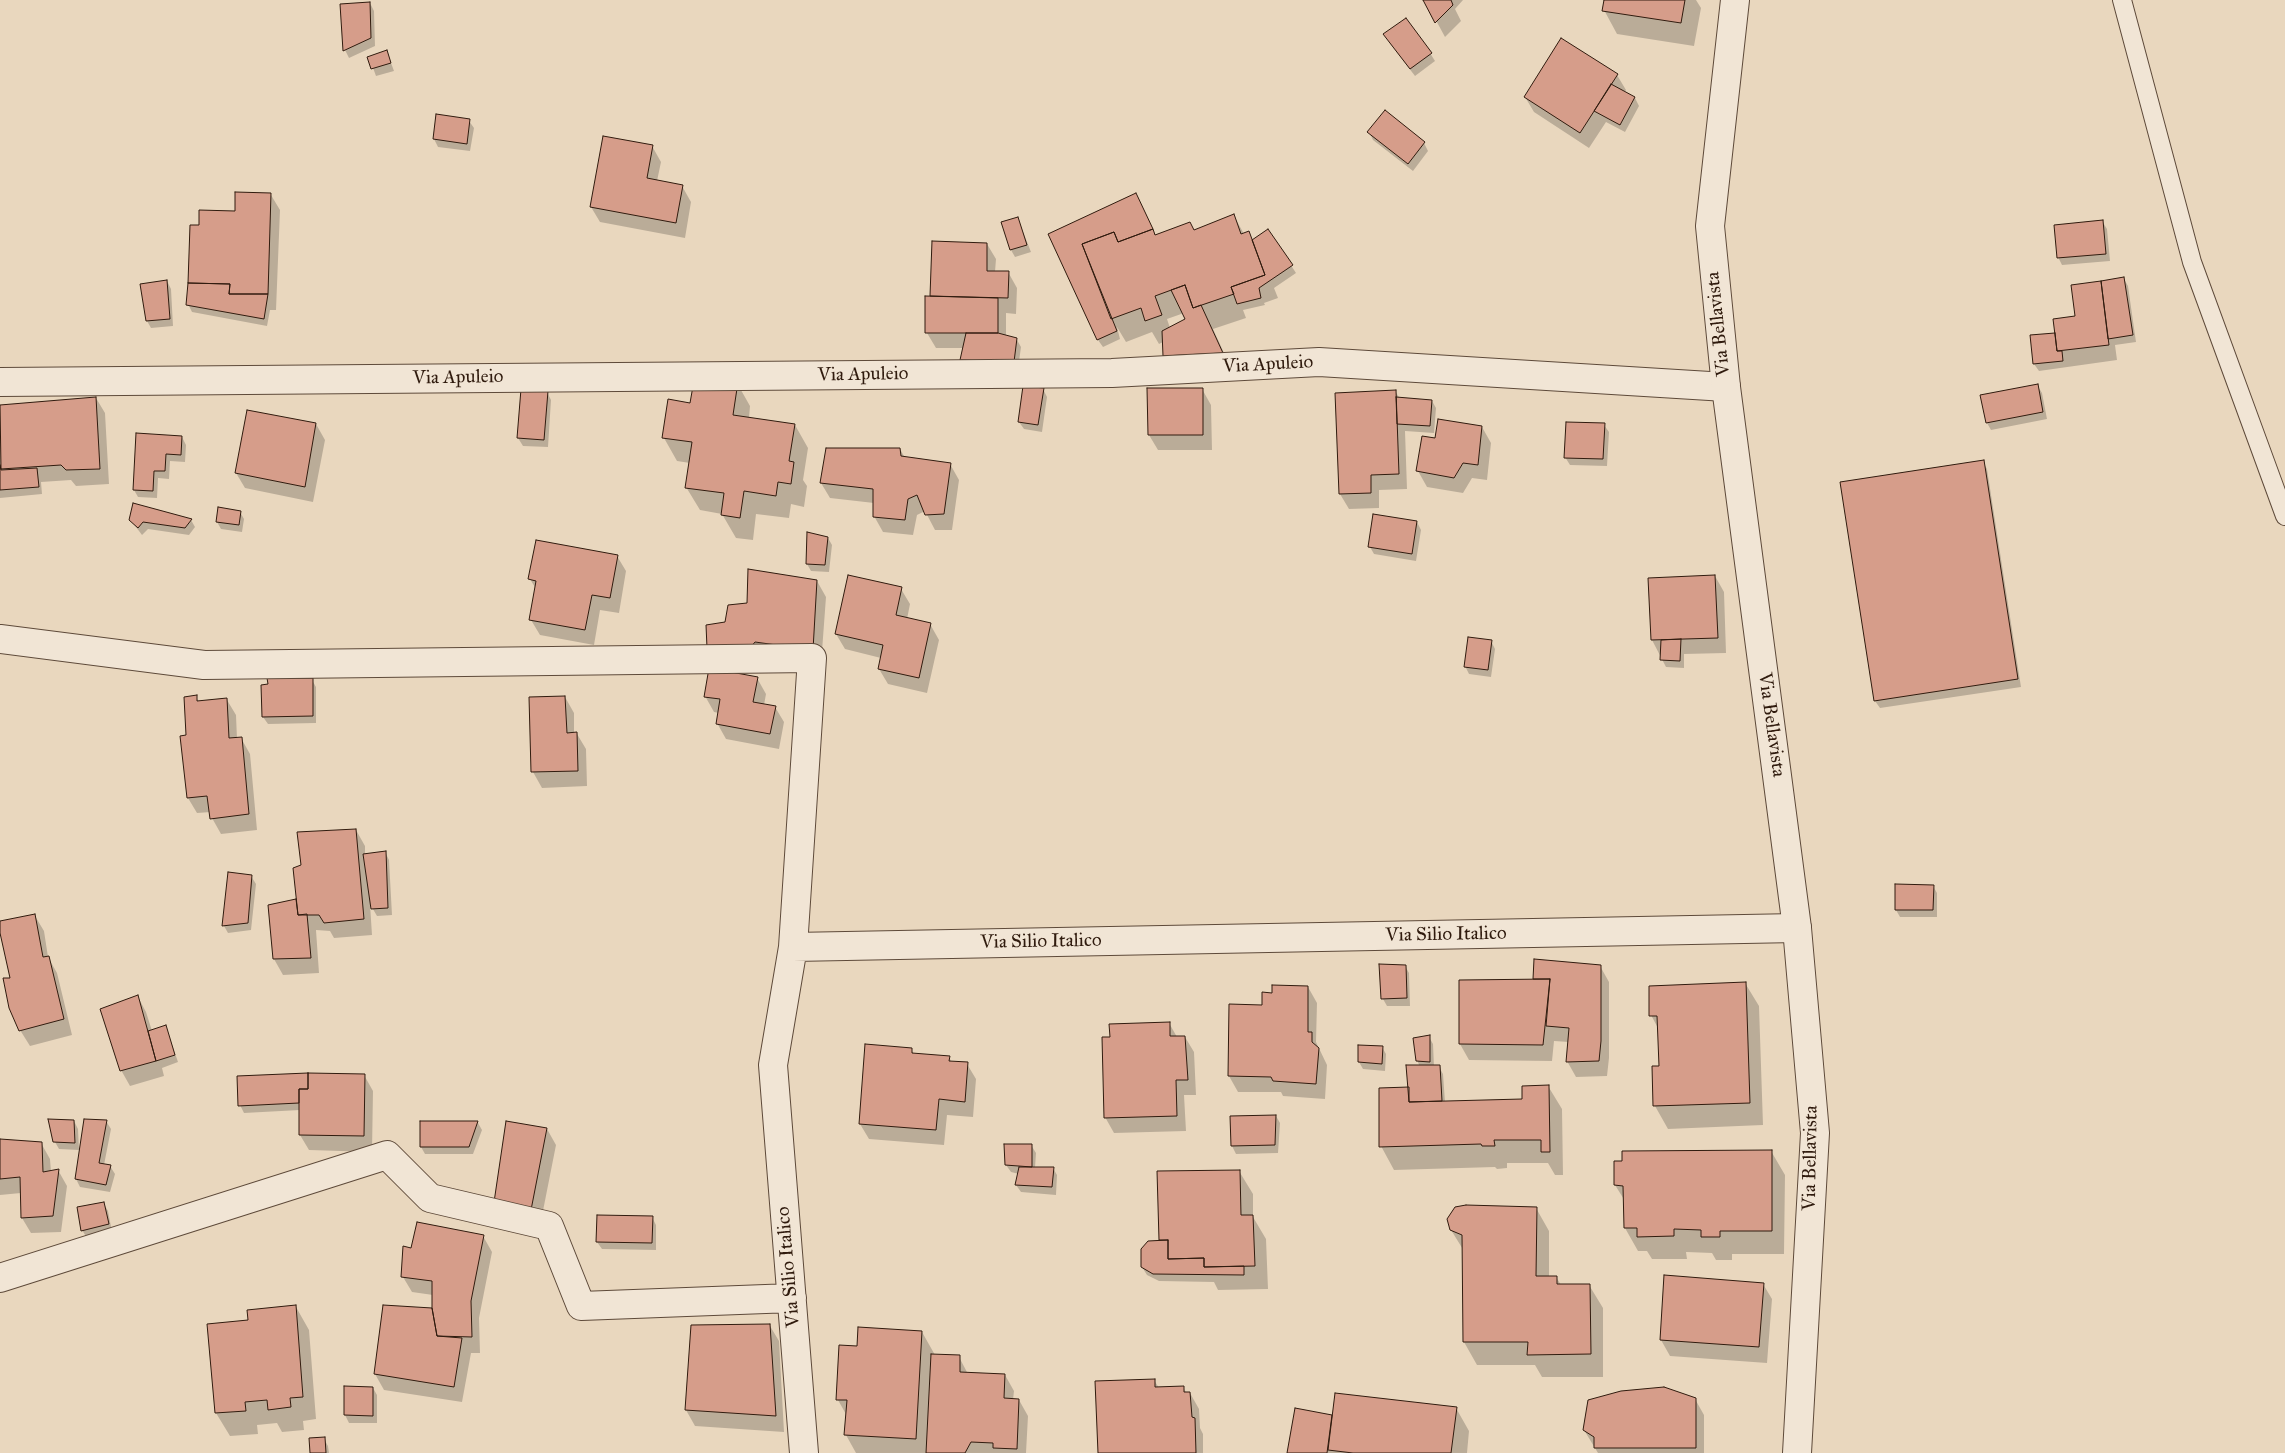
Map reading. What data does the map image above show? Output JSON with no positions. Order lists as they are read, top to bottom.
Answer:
{
  "streets": {
    "street": ["Via Bellavista", "Via Apuleio", "Via Silio Italico"]
  },
  "crossings": [
    ["Via Bellavista", "Via Apuleio"],
    ["Via Bellavista", "Via Silio Italico"]
  ]
}
